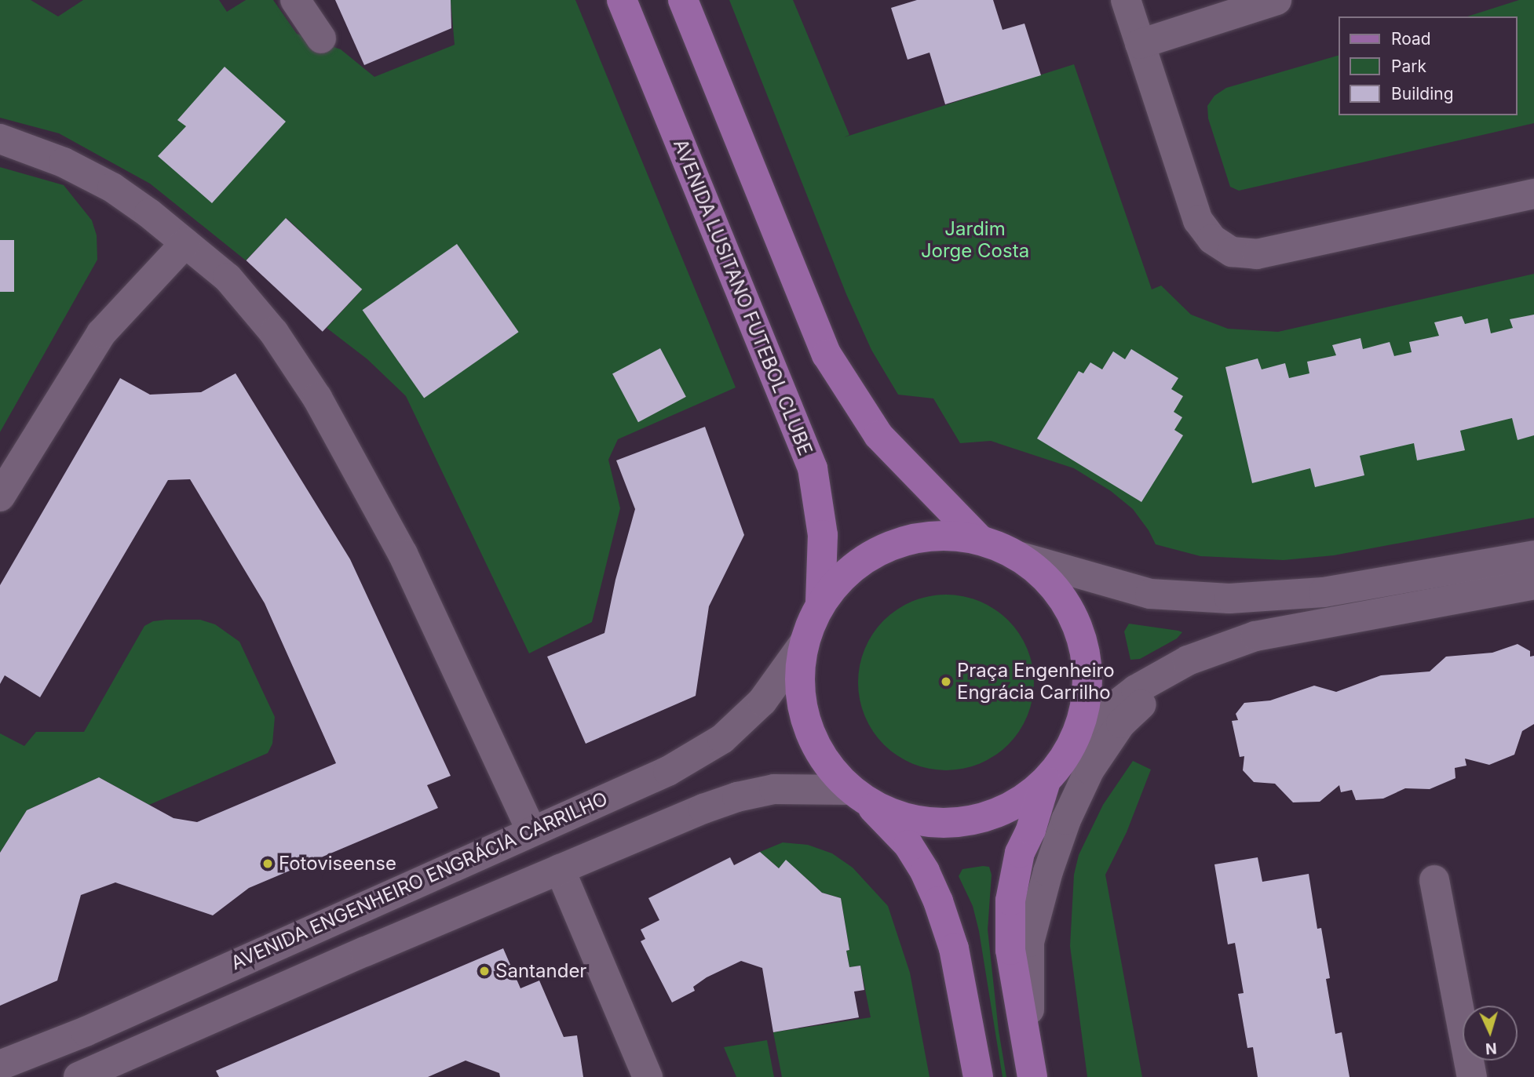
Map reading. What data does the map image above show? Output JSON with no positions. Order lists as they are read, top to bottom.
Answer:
{
  "streets": {
    "main road": ["AVENIDA LUSITANO FUTEBOL CLUBE"],
    "street": ["AVENIDA ENGENHEIRO ENGRÁCIA CARRILHO"]
  },
  "parks": ["Jardim Jorge Costa"],
  "places": ["Praça Engenheiro Engrácia Carrilho", "Fotoviseense", "Santander"],
  "legend": ["Road", "Park", "Building"],
  "north": "bottom"
}
